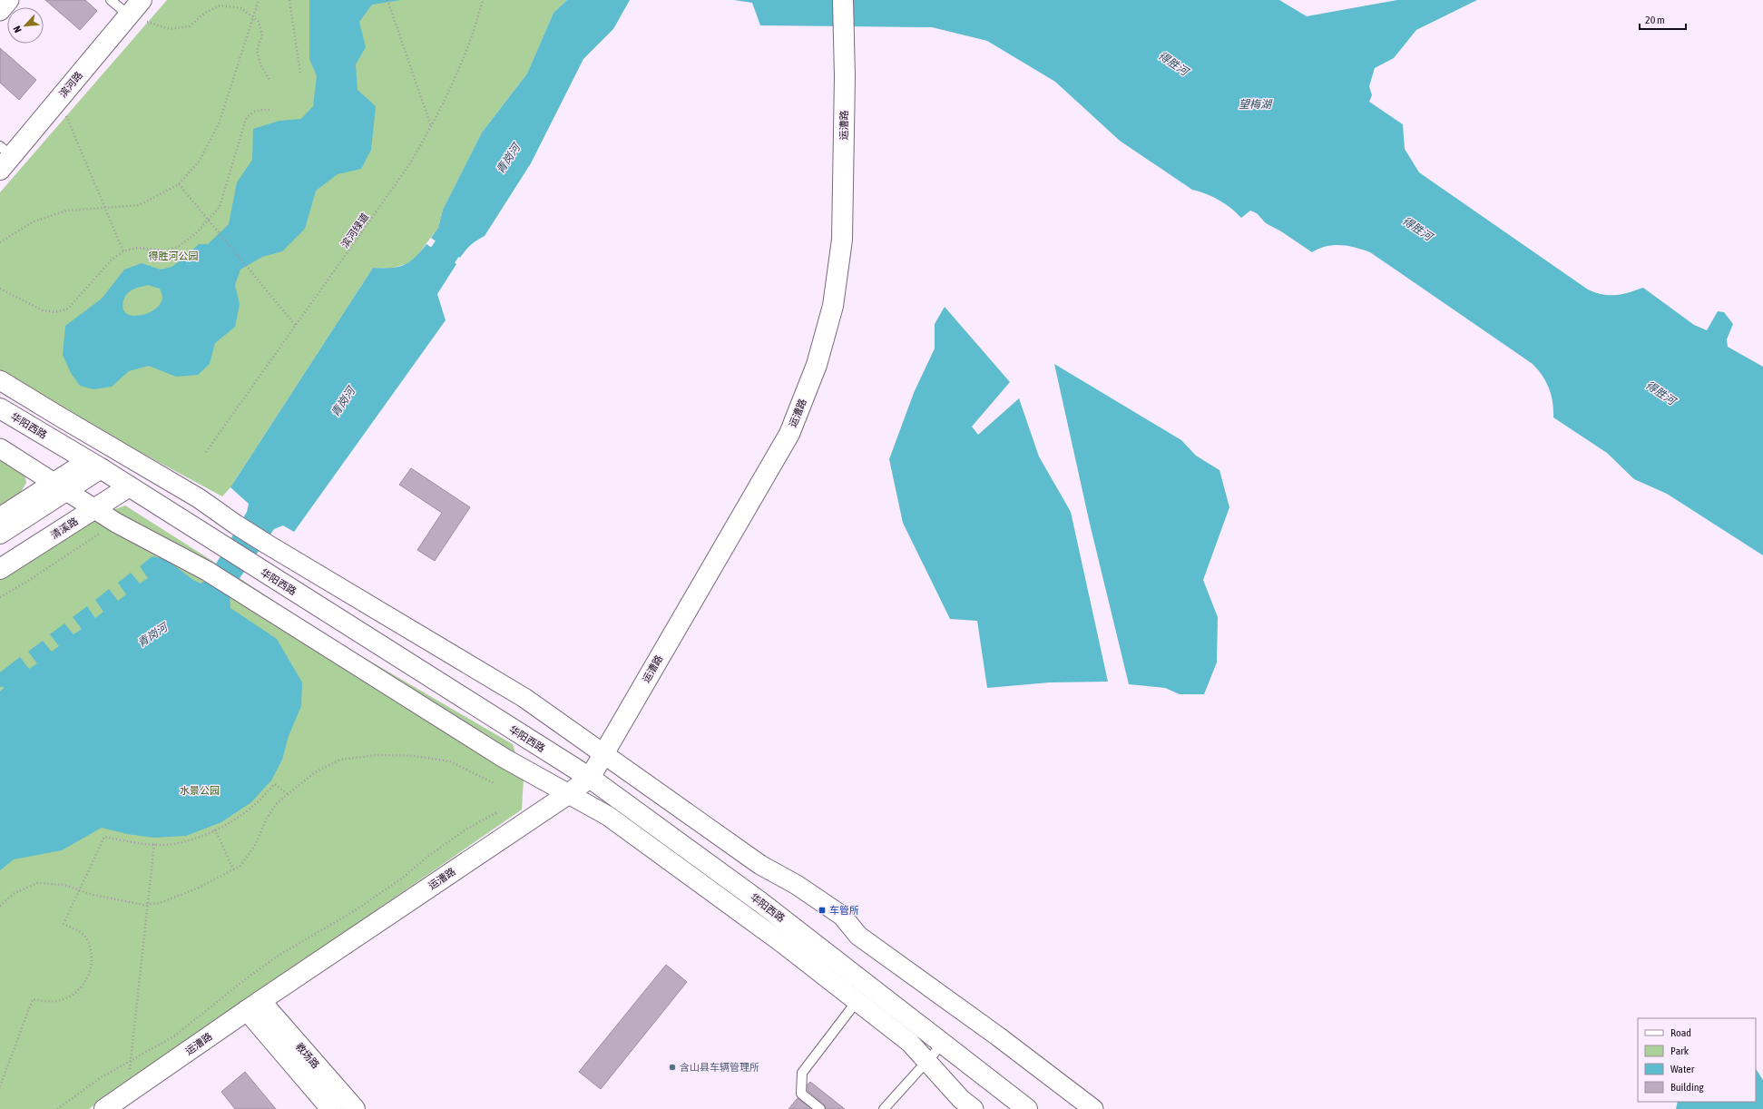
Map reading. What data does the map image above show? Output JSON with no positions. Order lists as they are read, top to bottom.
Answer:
{
  "streets": {
    "main road": [
      "滨河路",
      "运漕路",
      "华阳西路",
      "清溪路",
      "教场路"
    ],
    "path": ["滨河绿道"]
  },
  "crossings": [
    ["运漕路", "华阳西路"],
    ["运漕路", "教场路"],
    ["华阳西路", "清溪路"]
  ],
  "water": ["得胜河", "望梅湖", "青岗河"],
  "parks": ["得胜河公园", "水景公园"],
  "places": {
    "transit": ["车管所"],
    "other": ["含山县车辆管理所"]
  },
  "legend": [
    "Road",
    "Park",
    "Water",
    "Building"
  ],
  "scale_bar": "20 m",
  "north": "bottom left"
}
